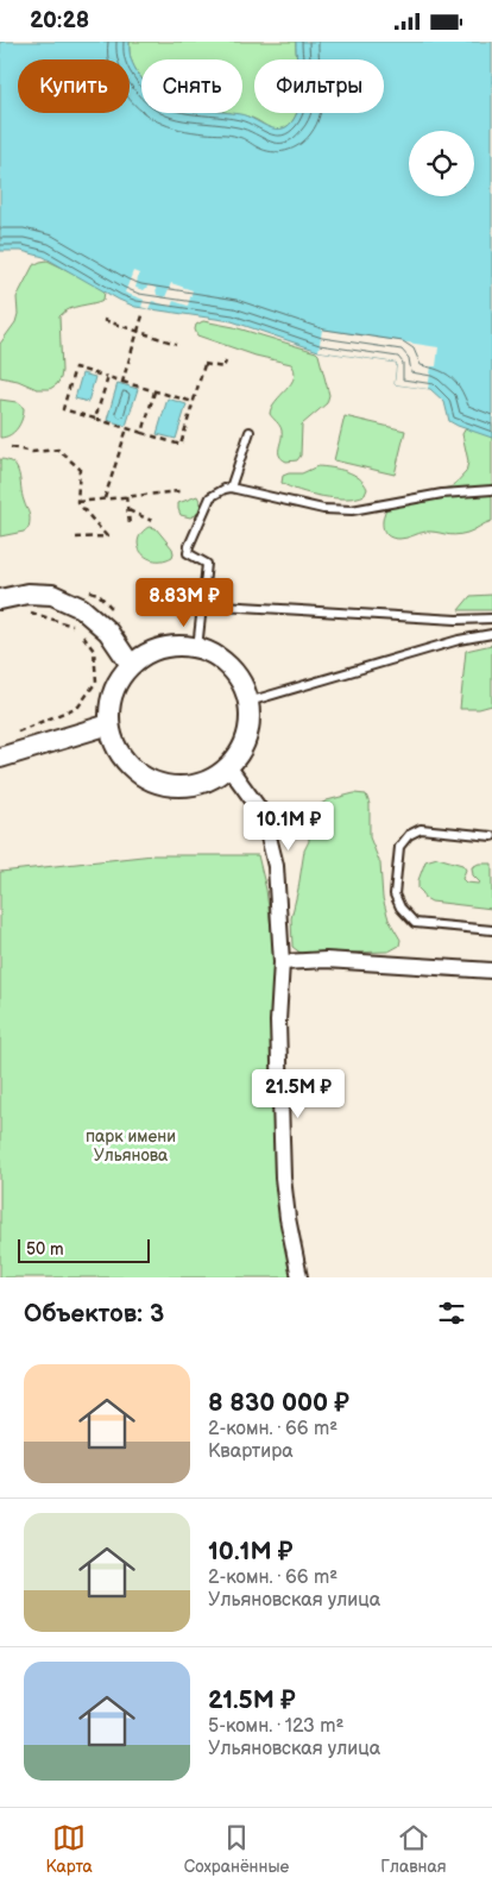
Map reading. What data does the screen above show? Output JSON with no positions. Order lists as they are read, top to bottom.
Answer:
{
  "parks": ["парк имени Ульянова"],
  "scale_bar": "50 m",
  "page": {
    "status": "20:28",
    "chip": ["Купить", "Снять", "Фильтры"],
    "price": ["8.83M ₽", "10.1M ₽", "21.5M ₽"],
    "scale": "50 m",
    "heading": "Объектов: 3",
    "list": [
      {
        "name": "8 830 000 ₽",
        "note": "2-комн. · 66 m² · Квартира"
      },
      {
        "name": "10.1M ₽",
        "note": "2-комн. · 66 m² · Ульяновская улица"
      },
      {
        "name": "21.5M ₽",
        "note": "5-комн. · 123 m² · Ульяновская улица"
      }
    ],
    "tabs": ["Карта", "Сохранённые", "Главная"]
  }
}
